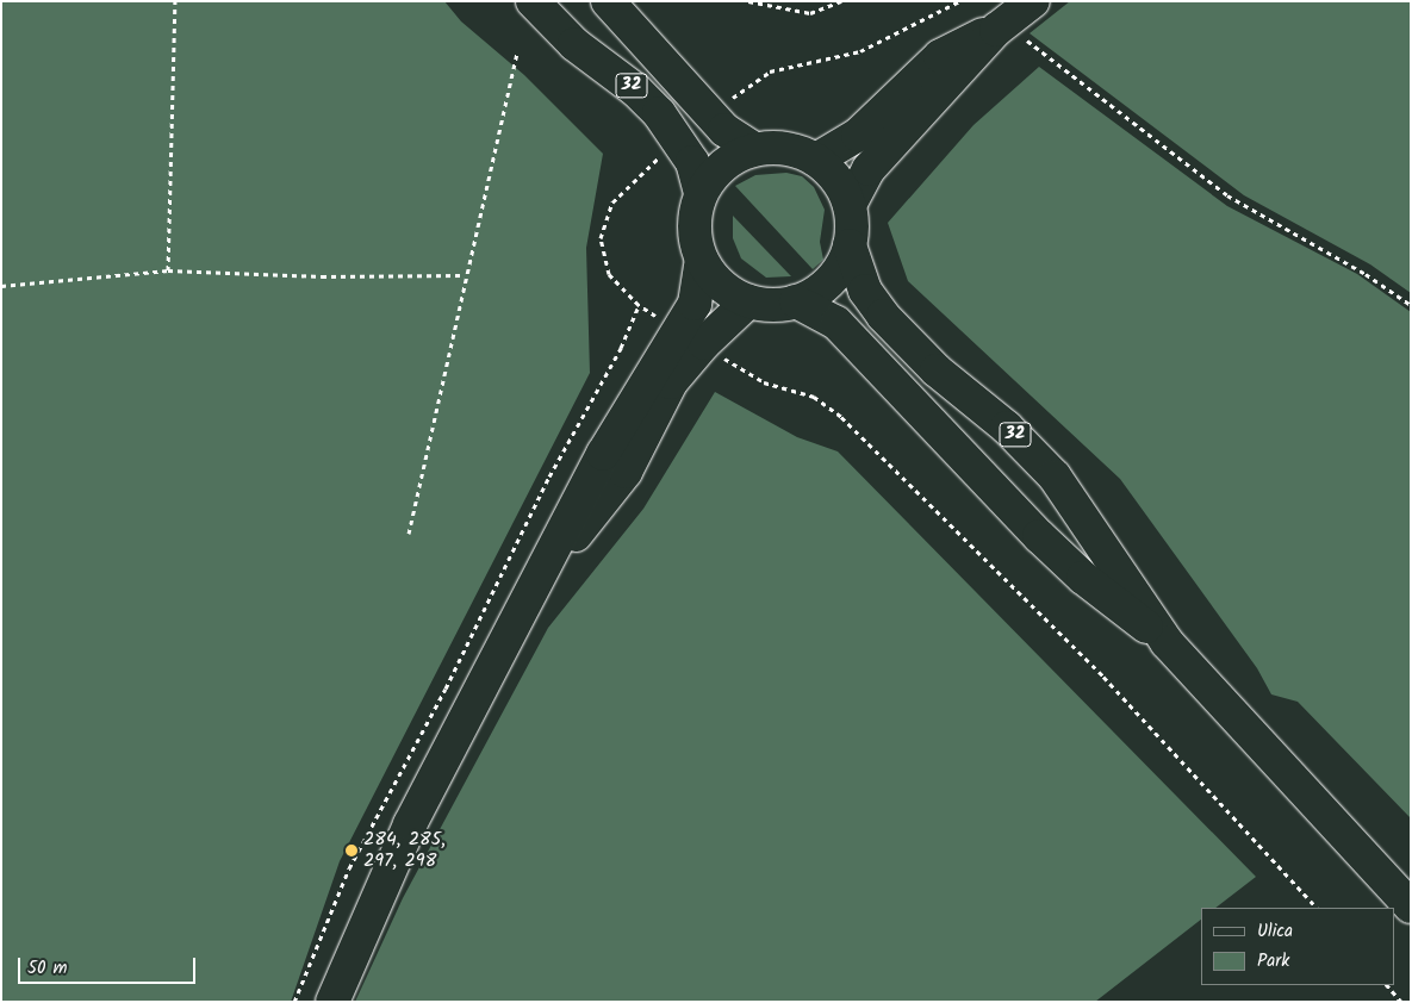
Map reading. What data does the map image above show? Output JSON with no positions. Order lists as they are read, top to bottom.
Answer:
{
  "streets": {
    "main road": ["32"]
  },
  "places": ["284, 285, 297, 298"],
  "legend": ["Ulica", "Park"],
  "scale_bar": "50 m"
}
